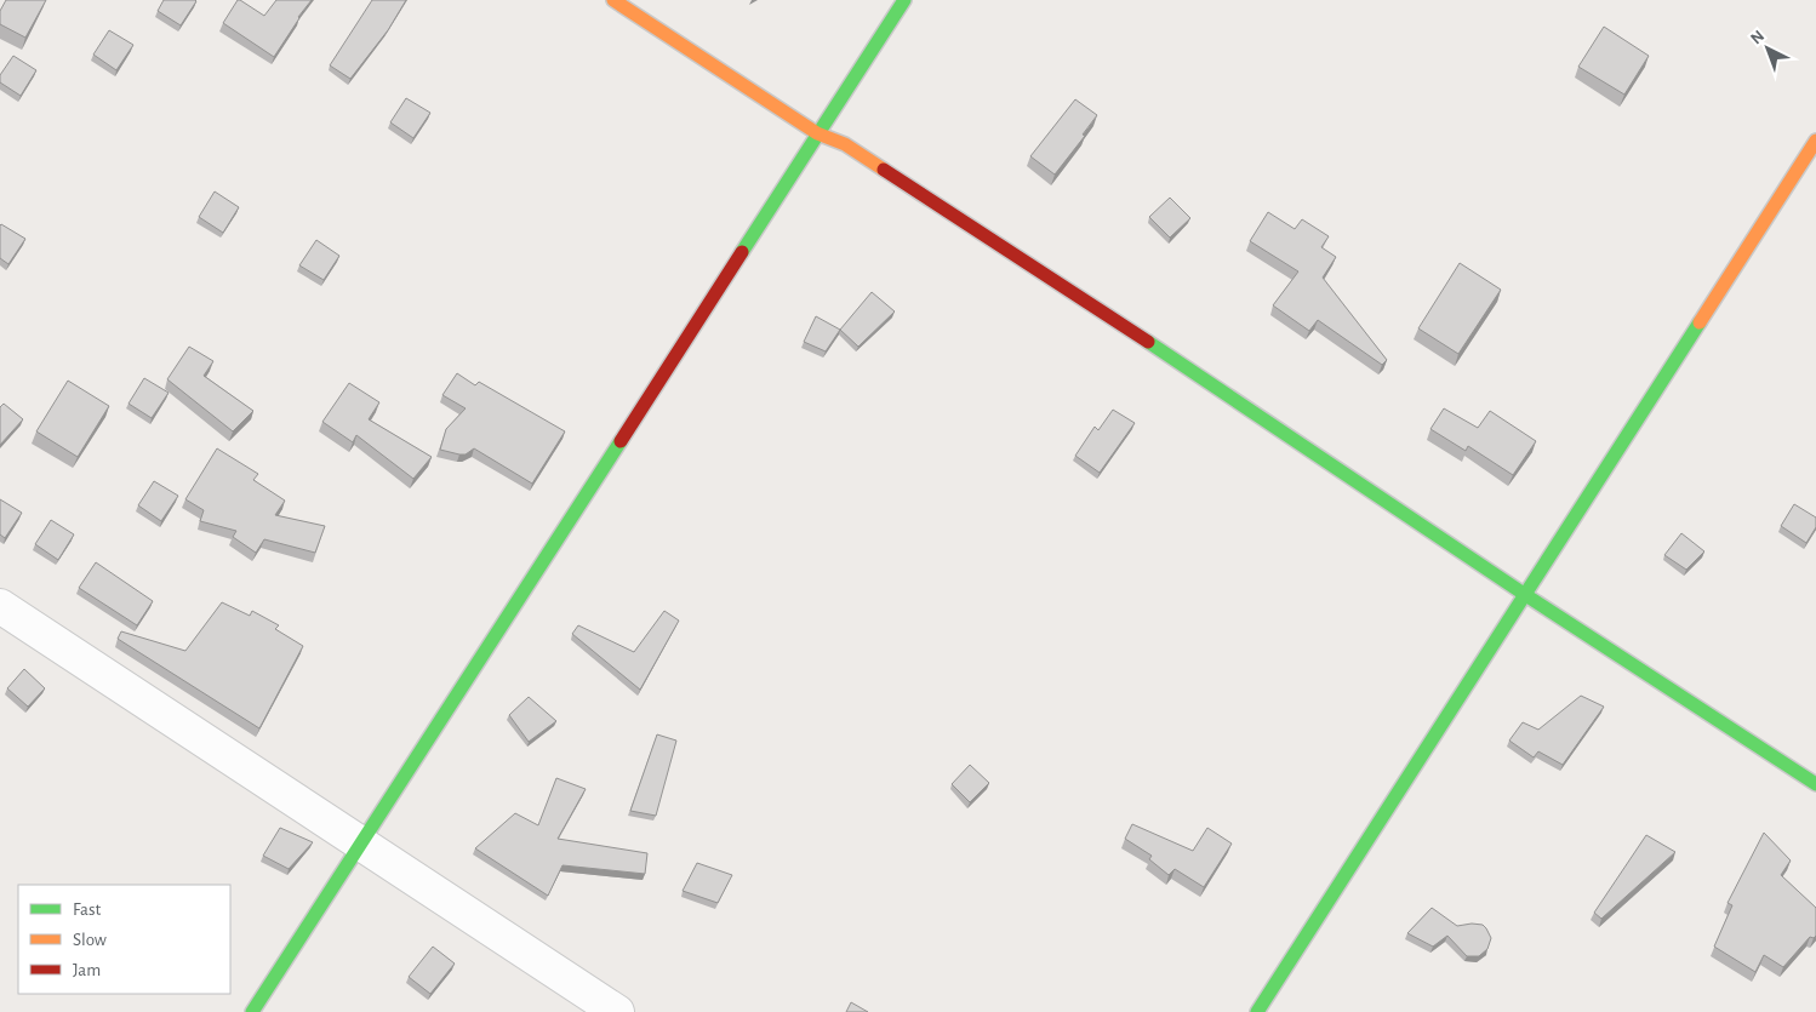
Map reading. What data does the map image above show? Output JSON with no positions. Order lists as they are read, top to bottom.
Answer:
{
  "legend": ["Fast", "Slow", "Jam"],
  "north": "top left"
}
